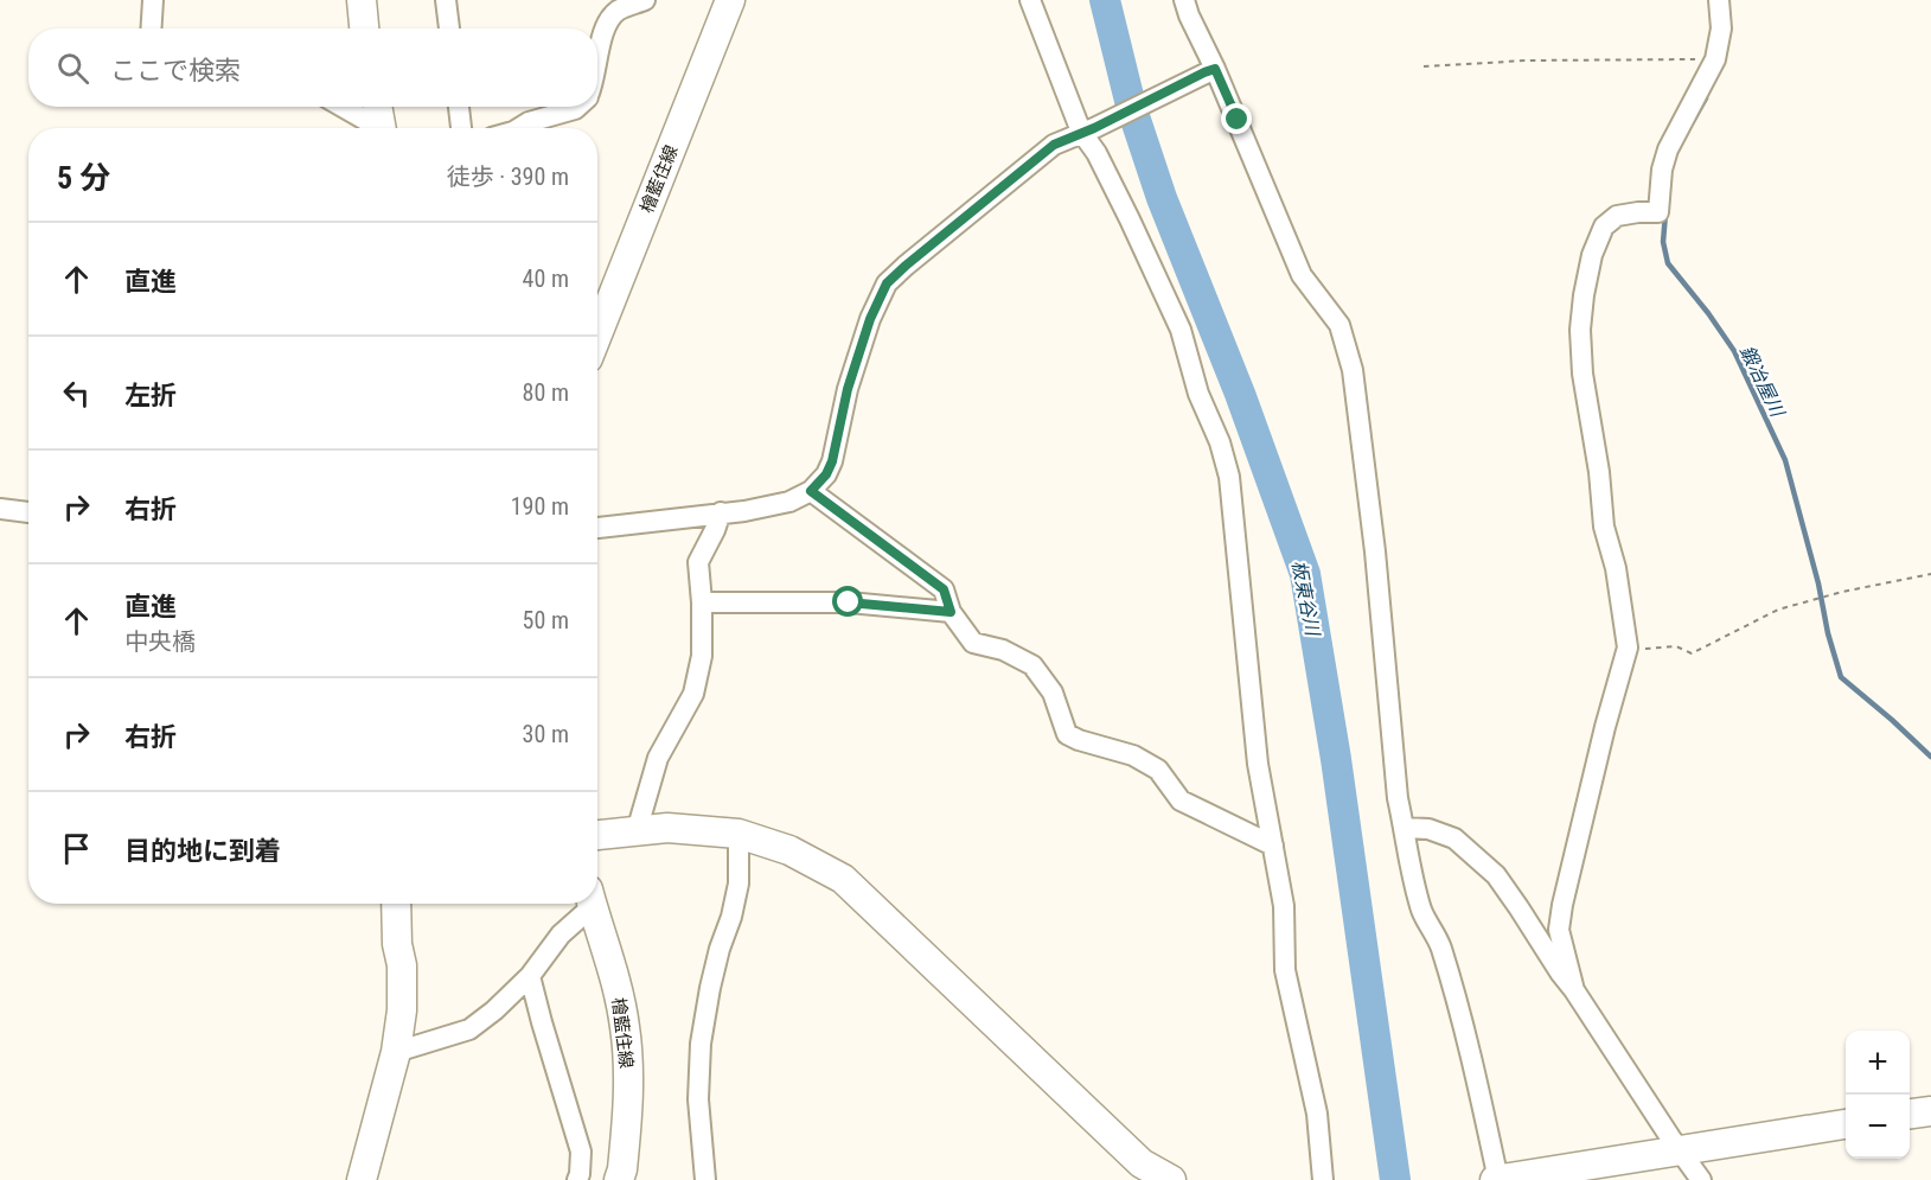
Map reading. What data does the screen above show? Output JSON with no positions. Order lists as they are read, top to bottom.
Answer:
{
  "streets": {
    "street": ["檜藍住線"]
  },
  "water": ["鍛冶屋川", "板東谷川"],
  "page": {
    "search": "ここで検索",
    "heading": ["5 分", "徒歩 · 390 m"],
    "list": [
      ["直進", "40 m"],
      ["左折", "80 m"],
      ["右折", "190 m"],
      ["直進", "中央橋", "50 m"],
      ["右折", "30 m"],
      "目的地に到着"
    ],
    "map_buttons": ["+", "−"]
  }
}
